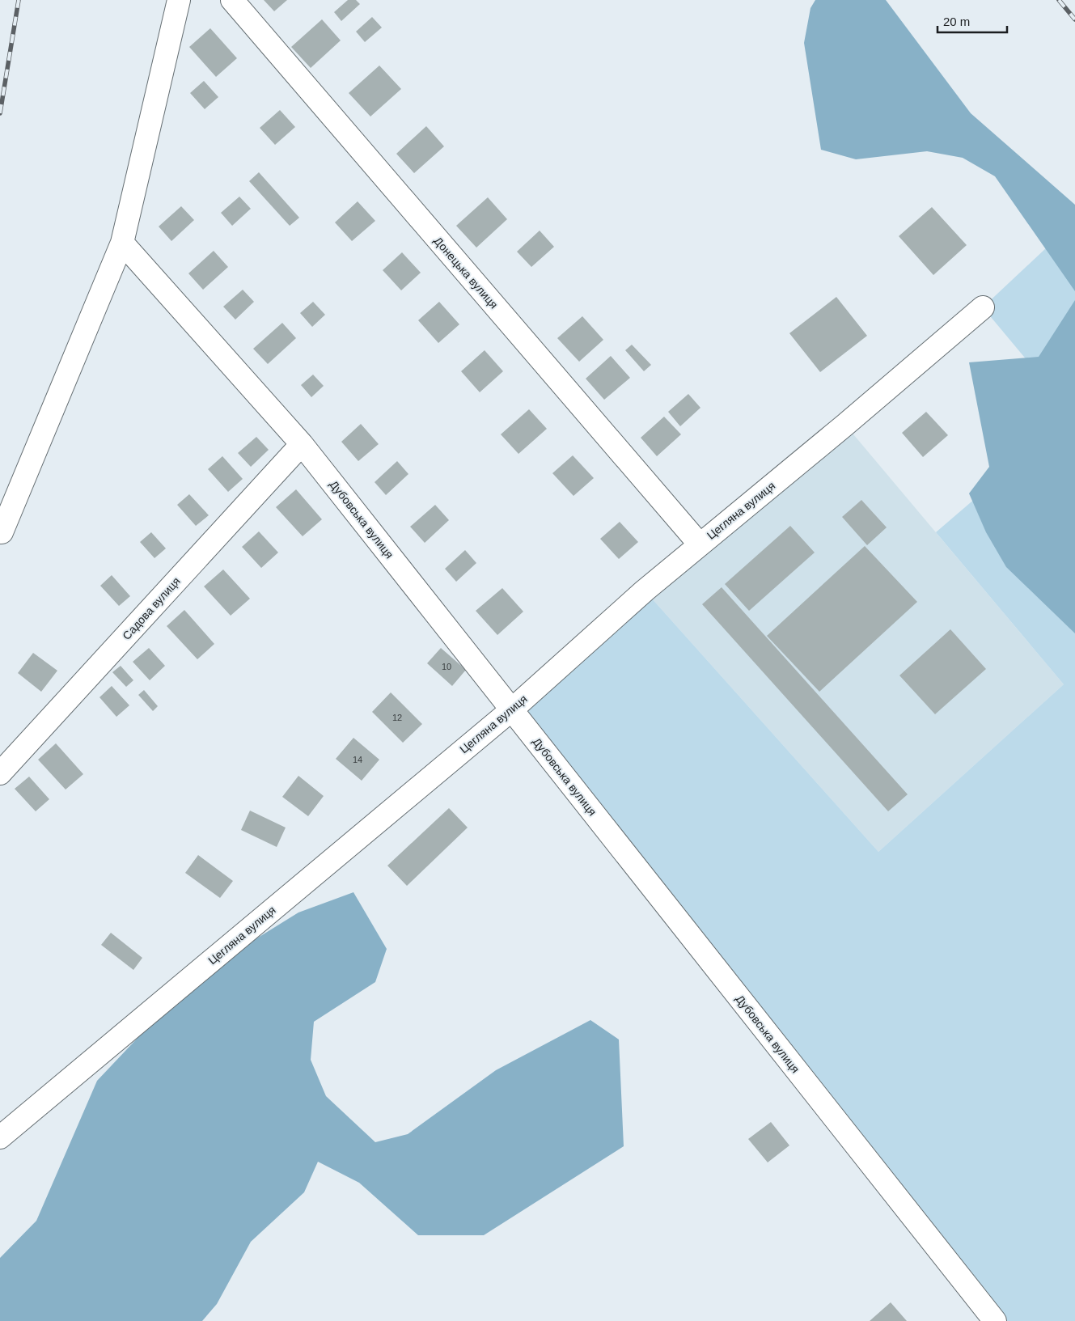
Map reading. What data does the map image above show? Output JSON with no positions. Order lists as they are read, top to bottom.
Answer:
{
  "streets": {
    "street": [
      "Донецька вулиця",
      "Цегляна вулиця",
      "Дубовська вулиця",
      "Садова вулиця"
    ]
  },
  "crossings": [
    ["Донецька вулиця", "Цегляна вулиця"],
    ["Цегляна вулиця", "Дубовська вулиця"],
    ["Дубовська вулиця", "Садова вулиця"]
  ],
  "house_numbers": ["10", "12", "14"],
  "scale_bar": "20 m"
}
